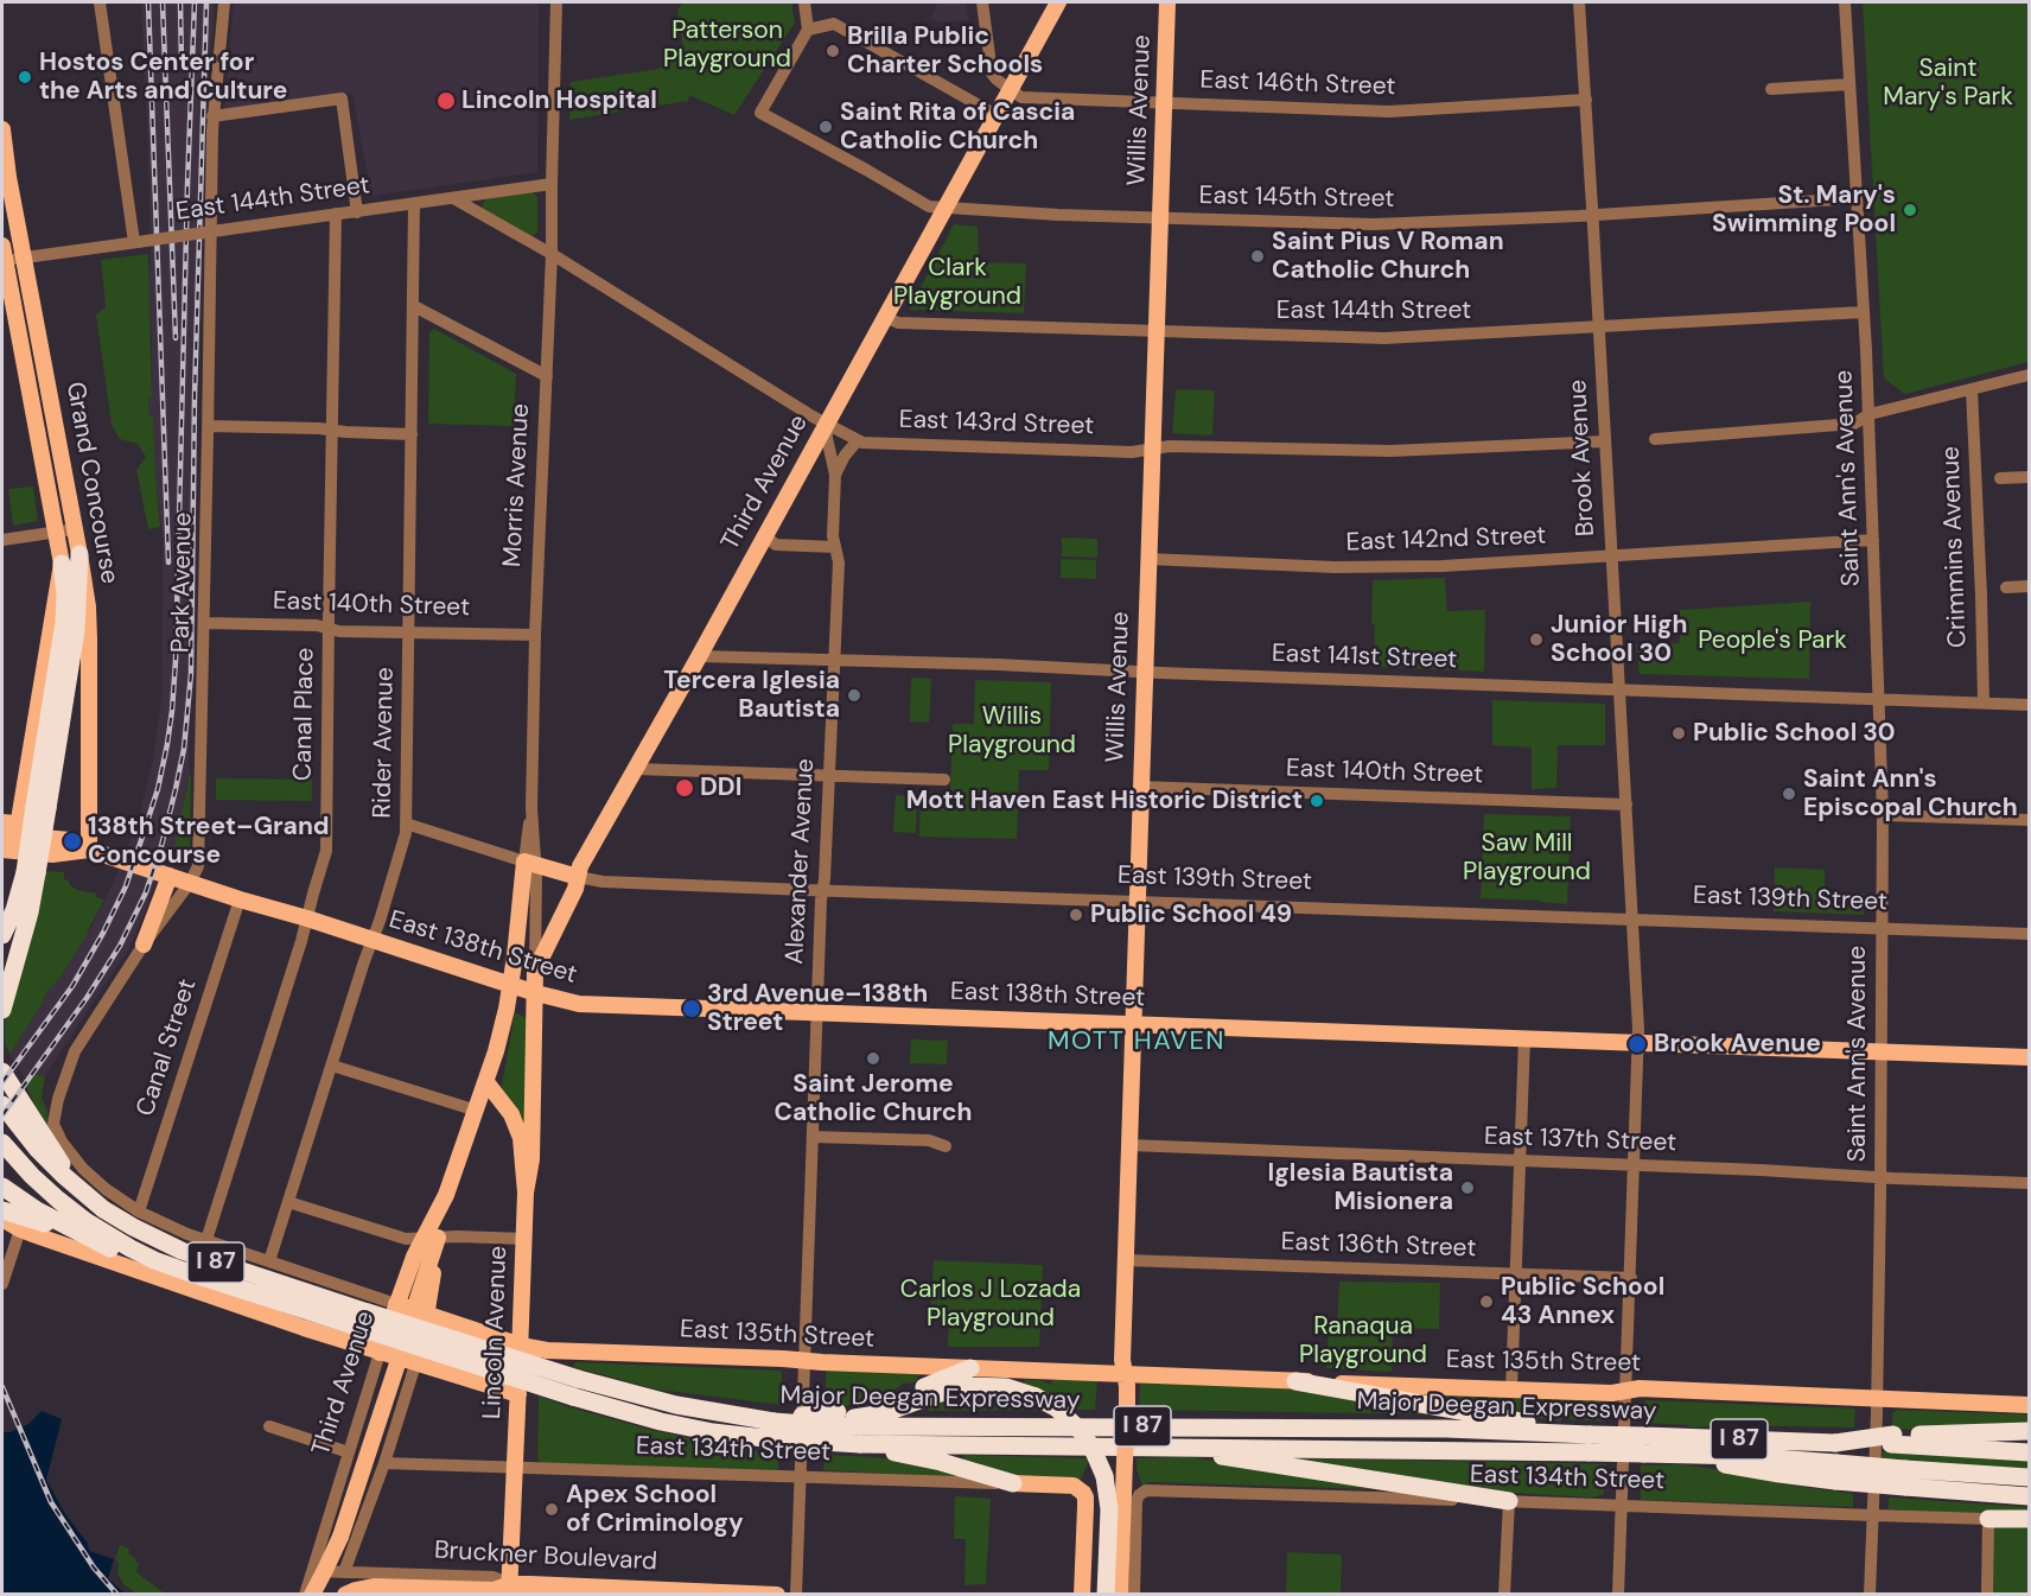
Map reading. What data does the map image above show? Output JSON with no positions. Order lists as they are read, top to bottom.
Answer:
{
  "streets": {
    "highway": ["I 87", "Major Deegan Expressway"],
    "main road": [
      "Willis Avenue",
      "Grand Concourse",
      "Third Avenue",
      "East 139th Street",
      "East 138th Street",
      "Lincoln Avenue",
      "East 135th Street",
      "East 134th Street",
      "Bruckner Boulevard"
    ],
    "street": [
      "East 146th Street",
      "East 145th Street",
      "East 144th Street",
      "East 143rd Street",
      "Brook Avenue",
      "Saint Ann's Avenue",
      "Morris Avenue",
      "East 142nd Street",
      "Crimmins Avenue",
      "Park Avenue",
      "East 140th Street",
      "East 141st Street",
      "Canal Place",
      "Rider Avenue",
      "Alexander Avenue",
      "Canal Street",
      "East 137th Street",
      "East 136th Street"
    ]
  },
  "crossings": [
    ["East 146th Street", "Willis Avenue"],
    ["East 146th Street", "Brook Avenue"],
    ["East 146th Street", "Third Avenue"],
    ["Willis Avenue", "East 145th Street"],
    ["Willis Avenue", "East 144th Street"],
    ["Willis Avenue", "East 143rd Street"],
    ["Willis Avenue", "East 142nd Street"],
    ["Willis Avenue", "East 140th Street"],
    ["Willis Avenue", "East 141st Street"],
    ["Willis Avenue", "East 139th Street"],
    ["Willis Avenue", "East 138th Street"],
    ["Willis Avenue", "East 137th Street"],
    ["Willis Avenue", "East 136th Street"],
    ["Willis Avenue", "East 135th Street"],
    ["Willis Avenue", "East 134th Street"],
    ["East 145th Street", "Brook Avenue"],
    ["East 145th Street", "Saint Ann's Avenue"],
    ["East 145th Street", "Third Avenue"],
    ["East 144th Street", "East 143rd Street"],
    ["East 144th Street", "Brook Avenue"],
    ["East 144th Street", "Saint Ann's Avenue"],
    ["East 144th Street", "Grand Concourse"],
    ["East 144th Street", "Third Avenue"],
    ["East 144th Street", "Morris Avenue"],
    ["East 144th Street", "Park Avenue"],
    ["East 144th Street", "Canal Place"],
    ["East 144th Street", "Rider Avenue"],
    ["East 143rd Street", "Brook Avenue"],
    ["East 143rd Street", "Third Avenue"],
    ["East 143rd Street", "Morris Avenue"],
    ["East 143rd Street", "Alexander Avenue"],
    ["Brook Avenue", "East 142nd Street"],
    ["Brook Avenue", "East 140th Street"],
    ["Brook Avenue", "East 141st Street"],
    ["Brook Avenue", "East 139th Street"],
    ["Brook Avenue", "East 138th Street"],
    ["Brook Avenue", "East 137th Street"],
    ["Brook Avenue", "East 136th Street"],
    ["Brook Avenue", "East 135th Street"],
    ["Brook Avenue", "East 134th Street"],
    ["Saint Ann's Avenue", "East 142nd Street"],
    ["Saint Ann's Avenue", "East 141st Street"],
    ["Saint Ann's Avenue", "East 139th Street"],
    ["Saint Ann's Avenue", "East 138th Street"],
    ["Saint Ann's Avenue", "East 137th Street"],
    ["Saint Ann's Avenue", "East 135th Street"],
    ["Saint Ann's Avenue", "East 134th Street"],
    ["Grand Concourse", "East 138th Street"],
    ["Third Avenue", "East 141st Street"],
    ["Third Avenue", "Alexander Avenue"],
    ["Third Avenue", "East 139th Street"],
    ["Third Avenue", "East 138th Street"],
    ["Third Avenue", "Lincoln Avenue"],
    ["Third Avenue", "East 135th Street"],
    ["Third Avenue", "Bruckner Boulevard"],
    ["Morris Avenue", "East 140th Street"],
    ["Morris Avenue", "East 139th Street"],
    ["Crimmins Avenue", "East 141st Street"],
    ["Park Avenue", "East 140th Street"],
    ["Park Avenue", "East 138th Street"],
    ["Park Avenue", "East 135th Street"],
    ["East 140th Street", "Canal Place"],
    ["East 140th Street", "Rider Avenue"],
    ["East 141st Street", "Alexander Avenue"],
    ["Canal Place", "East 138th Street"],
    ["Canal Place", "East 135th Street"],
    ["Rider Avenue", "East 139th Street"],
    ["Rider Avenue", "East 138th Street"],
    ["Rider Avenue", "East 135th Street"],
    ["Alexander Avenue", "East 139th Street"],
    ["Alexander Avenue", "East 138th Street"],
    ["Alexander Avenue", "East 135th Street"],
    ["Alexander Avenue", "East 134th Street"],
    ["East 138th Street", "Canal Street"],
    ["Canal Street", "East 135th Street"],
    ["Lincoln Avenue", "East 135th Street"],
    ["Lincoln Avenue", "East 134th Street"],
    ["Lincoln Avenue", "Bruckner Boulevard"]
  ],
  "districts": ["MOTT HAVEN"],
  "parks": [
    "Patterson Playground",
    "Saint Mary's Park",
    "Clark Playground",
    "People's Park",
    "Willis Playground",
    "Saw Mill Playground",
    "Carlos J Lozada Playground",
    "Ranaqua Playground"
  ],
  "places": [
    "Brilla Public Charter Schools",
    "Hostos Center for the Arts and Culture",
    "Lincoln Hospital",
    "Saint Rita of Cascia Catholic Church",
    "St. Mary's Swimming Pool",
    "Saint Pius V Roman Catholic Church",
    "Junior High School 30",
    "Tercera Iglesia Bautista",
    "Public School 30",
    "DDI",
    "Saint Ann's Episcopal Church",
    "Mott Haven East Historic District",
    "138th Street–Grand Concourse",
    "Public School 49",
    "3rd Avenue–138th Street",
    "Brook Avenue",
    "Saint Jerome Catholic Church",
    "Iglesia Bautista Misionera",
    "Public School 43 Annex",
    "Apex School of Criminology"
  ]
}
